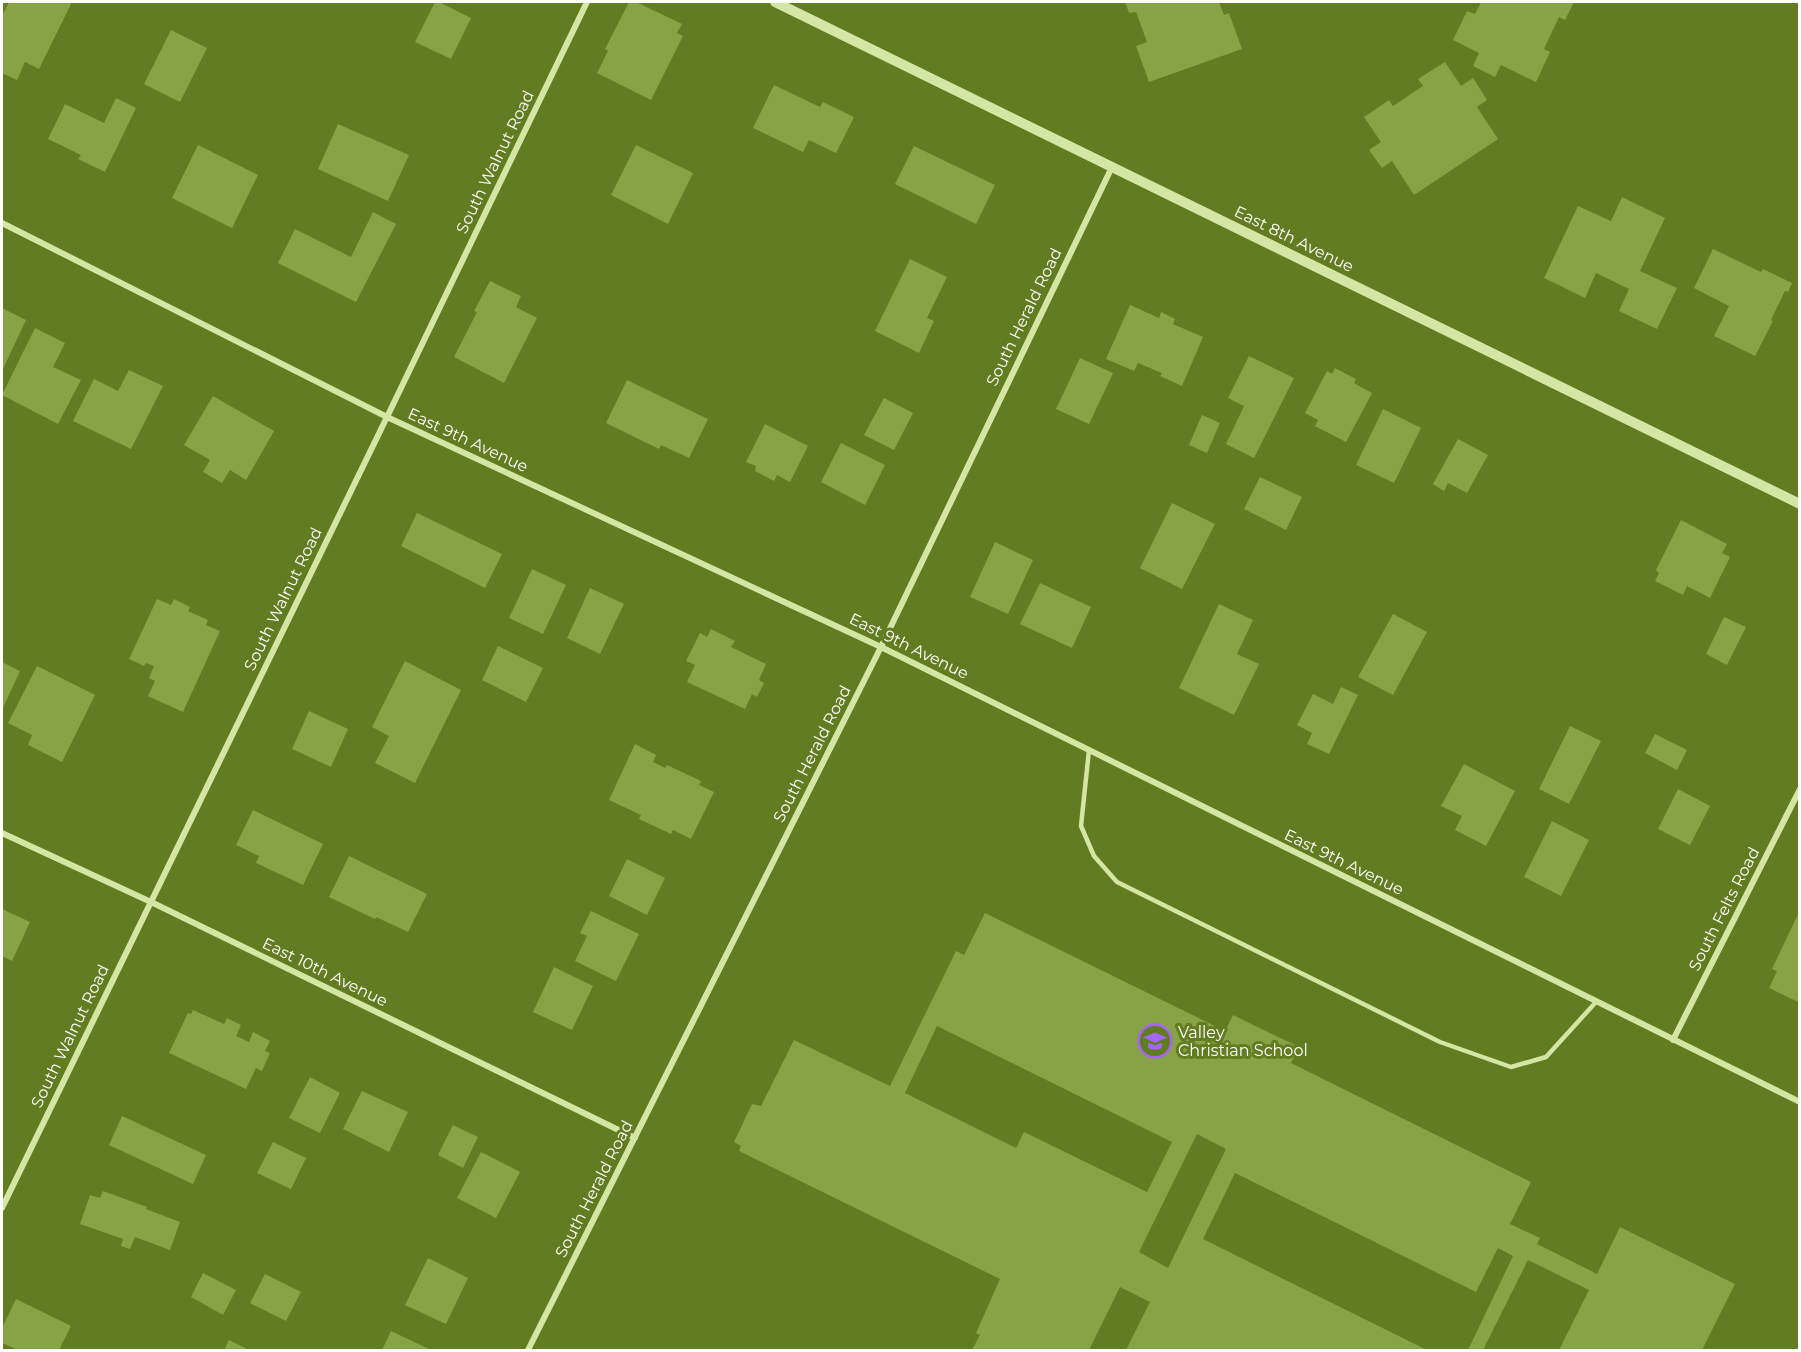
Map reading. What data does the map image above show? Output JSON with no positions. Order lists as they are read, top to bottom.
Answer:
{
  "streets": {
    "street": [
      "South Walnut Road",
      "East 8th Avenue",
      "South Herald Road",
      "East 9th Avenue",
      "South Felts Road",
      "East 10th Avenue"
    ]
  },
  "crossings": [
    ["South Walnut Road", "East 9th Avenue"],
    ["South Walnut Road", "East 10th Avenue"],
    ["East 8th Avenue", "South Herald Road"],
    ["South Herald Road", "East 9th Avenue"],
    ["South Herald Road", "East 10th Avenue"],
    ["East 9th Avenue", "South Felts Road"]
  ],
  "places": {
    "school or university": ["Valley Christian School"]
  }
}
